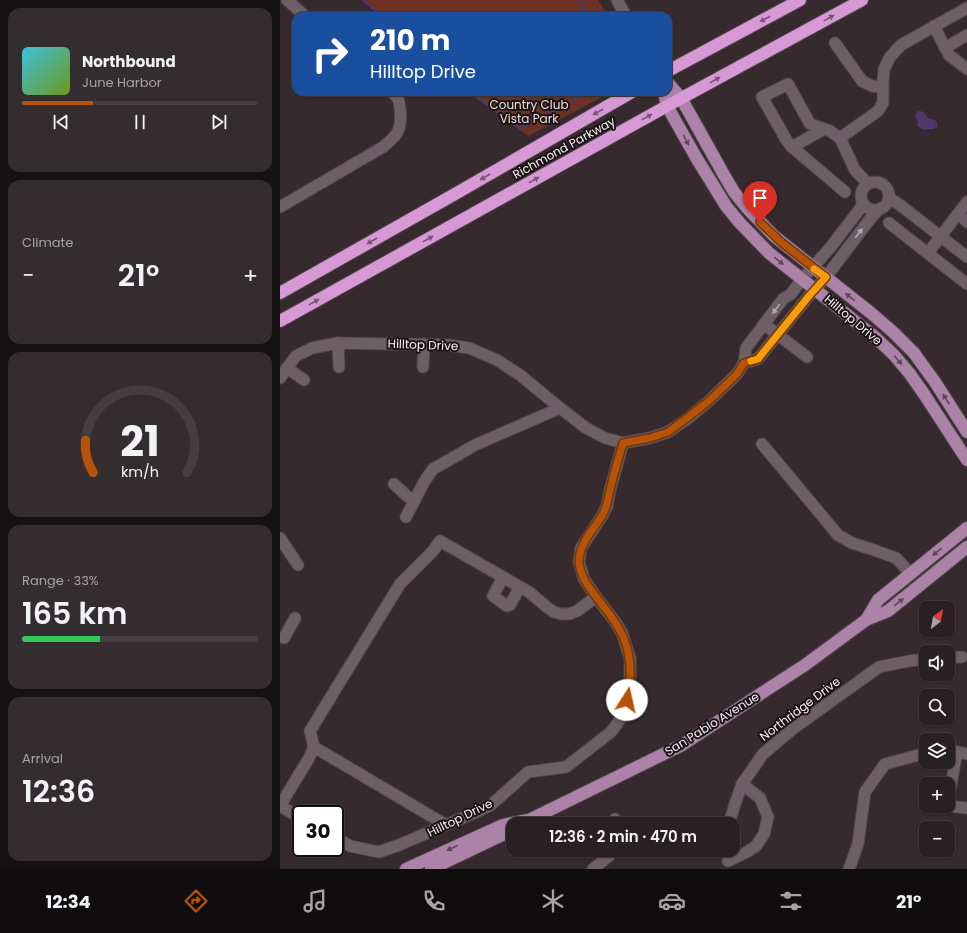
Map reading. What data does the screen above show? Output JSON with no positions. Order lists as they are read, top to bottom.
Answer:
{
  "streets": {
    "highway": ["Richmond Parkway"],
    "main road": ["Hilltop Drive", "San Pablo Avenue"],
    "street": ["Northridge Drive"]
  },
  "crossings": [
    ["Richmond Parkway", "Hilltop Drive"]
  ],
  "parks": ["Country Club Vista Park"],
  "north": "top right",
  "page": {
    "turn": ["210 m", "Hilltop Drive"],
    "song": ["Northbound", "June Harbor"],
    "tile": [
      "Climate",
      ["Range · 33%", "165 km"],
      ["Arrival", "12:36"]
    ],
    "heat": ["−", "21°", "+"],
    "map_buttons": ["+", "−"],
    "limit": "30",
    "trip": "12:36 · 2 min · 470 m",
    "tabs": ["12:34", "21°"],
    "gauge": ["21", "km/h"]
  }
}
